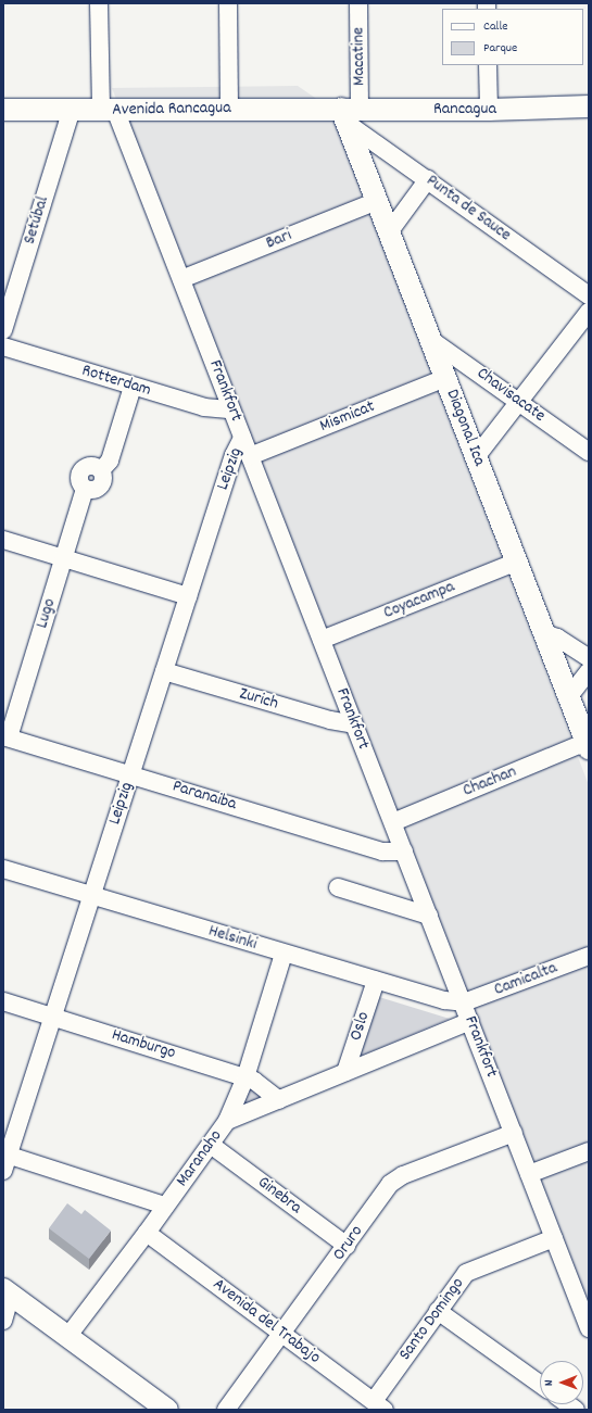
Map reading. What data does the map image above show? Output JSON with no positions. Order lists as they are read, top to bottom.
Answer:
{
  "streets": {
    "main road": ["Avenida Rancagua", "Rancagua", "Diagonal Ica"],
    "street": [
      "Macatine",
      "Punta de Sauce",
      "Setúbal",
      "Bari",
      "Rotterdam",
      "Frankfort",
      "Chavisacate",
      "Mismicat",
      "Leipzig",
      "Coyacampa",
      "Lugo",
      "Zurich",
      "Chachan",
      "Paranaiba",
      "Helsinki",
      "Camicalta",
      "Oslo",
      "Hamburgo",
      "Maranaho",
      "Ginebra",
      "Oruro",
      "Santo Domingo",
      "Avenida del Trabajo"
    ]
  },
  "crossings": [
    ["Macatine", "Avenida Rancagua"],
    ["Macatine", "Rancagua"],
    ["Macatine", "Punta de Sauce"],
    ["Macatine", "Diagonal Ica"],
    ["Avenida Rancagua", "Rancagua"],
    ["Avenida Rancagua", "Punta de Sauce"],
    ["Avenida Rancagua", "Setúbal"],
    ["Avenida Rancagua", "Frankfort"],
    ["Avenida Rancagua", "Diagonal Ica"],
    ["Rancagua", "Punta de Sauce"],
    ["Rancagua", "Diagonal Ica"],
    ["Punta de Sauce", "Diagonal Ica"],
    ["Bari", "Frankfort"],
    ["Bari", "Diagonal Ica"],
    ["Rotterdam", "Frankfort"],
    ["Rotterdam", "Lugo"],
    ["Frankfort", "Mismicat"],
    ["Frankfort", "Leipzig"],
    ["Frankfort", "Coyacampa"],
    ["Frankfort", "Zurich"],
    ["Frankfort", "Chachan"],
    ["Frankfort", "Paranaiba"],
    ["Frankfort", "Helsinki"],
    ["Frankfort", "Camicalta"],
    ["Frankfort", "Oruro"],
    ["Frankfort", "Santo Domingo"],
    ["Chavisacate", "Diagonal Ica"],
    ["Mismicat", "Diagonal Ica"],
    ["Diagonal Ica", "Coyacampa"],
    ["Diagonal Ica", "Chachan"],
    ["Leipzig", "Zurich"],
    ["Leipzig", "Paranaiba"],
    ["Leipzig", "Helsinki"],
    ["Leipzig", "Hamburgo"],
    ["Lugo", "Paranaiba"],
    ["Helsinki", "Camicalta"],
    ["Helsinki", "Oslo"],
    ["Helsinki", "Maranaho"],
    ["Hamburgo", "Maranaho"],
    ["Maranaho", "Ginebra"],
    ["Maranaho", "Avenida del Trabajo"],
    ["Ginebra", "Oruro"],
    ["Oruro", "Avenida del Trabajo"],
    ["Santo Domingo", "Avenida del Trabajo"]
  ],
  "legend": ["Calle", "Parque"],
  "north": "left"
}
